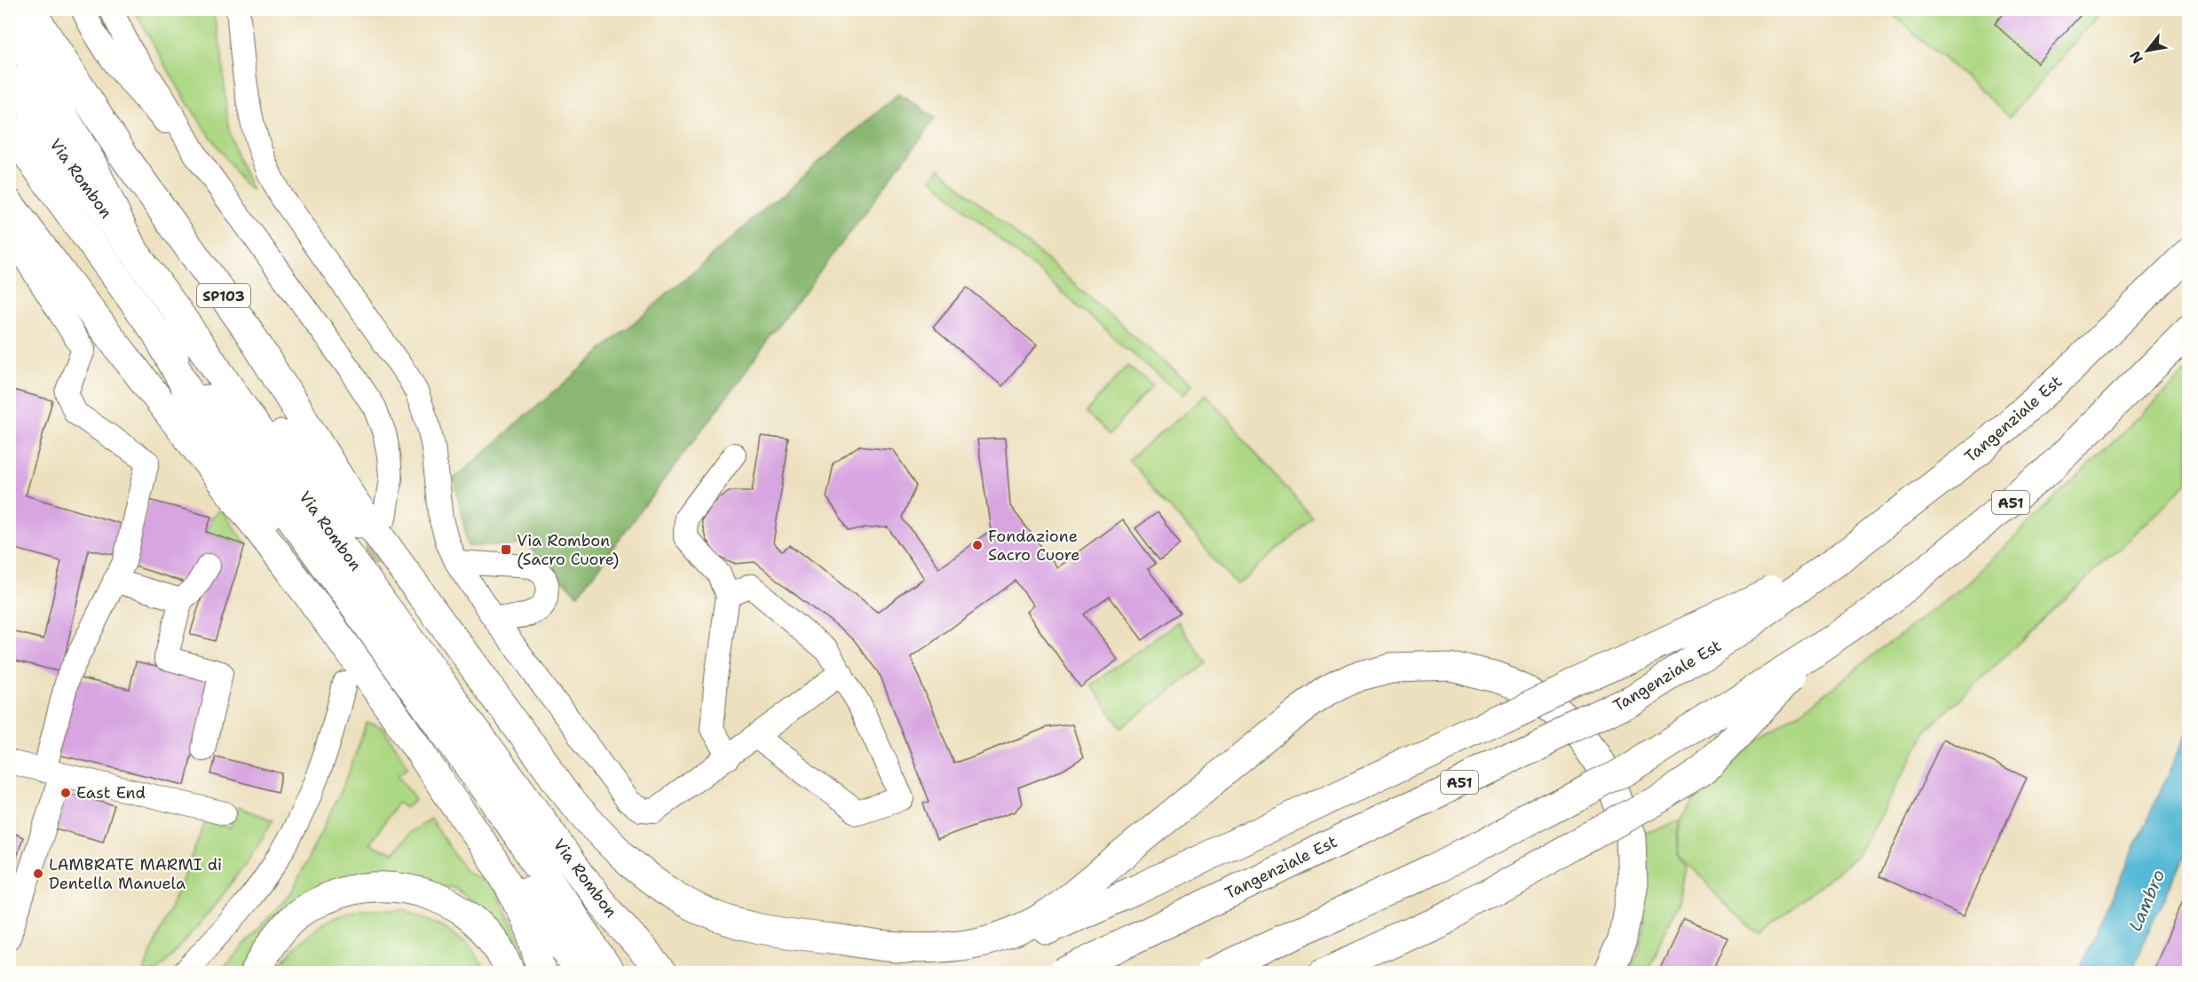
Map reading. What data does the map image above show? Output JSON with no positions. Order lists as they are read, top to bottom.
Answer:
{
  "streets": {
    "main road": [
      "Via Rombon",
      "SP103",
      "Tangenziale Est",
      "A51"
    ]
  },
  "water": ["Lambro"],
  "places": {
    "other": ["Fondazione Sacro Cuore", "East End", "LAMBRATE MARMI di Dentella Manuela"],
    "transit": ["Via Rombon (Sacro Cuore)"]
  },
  "north": "bottom left"
}
